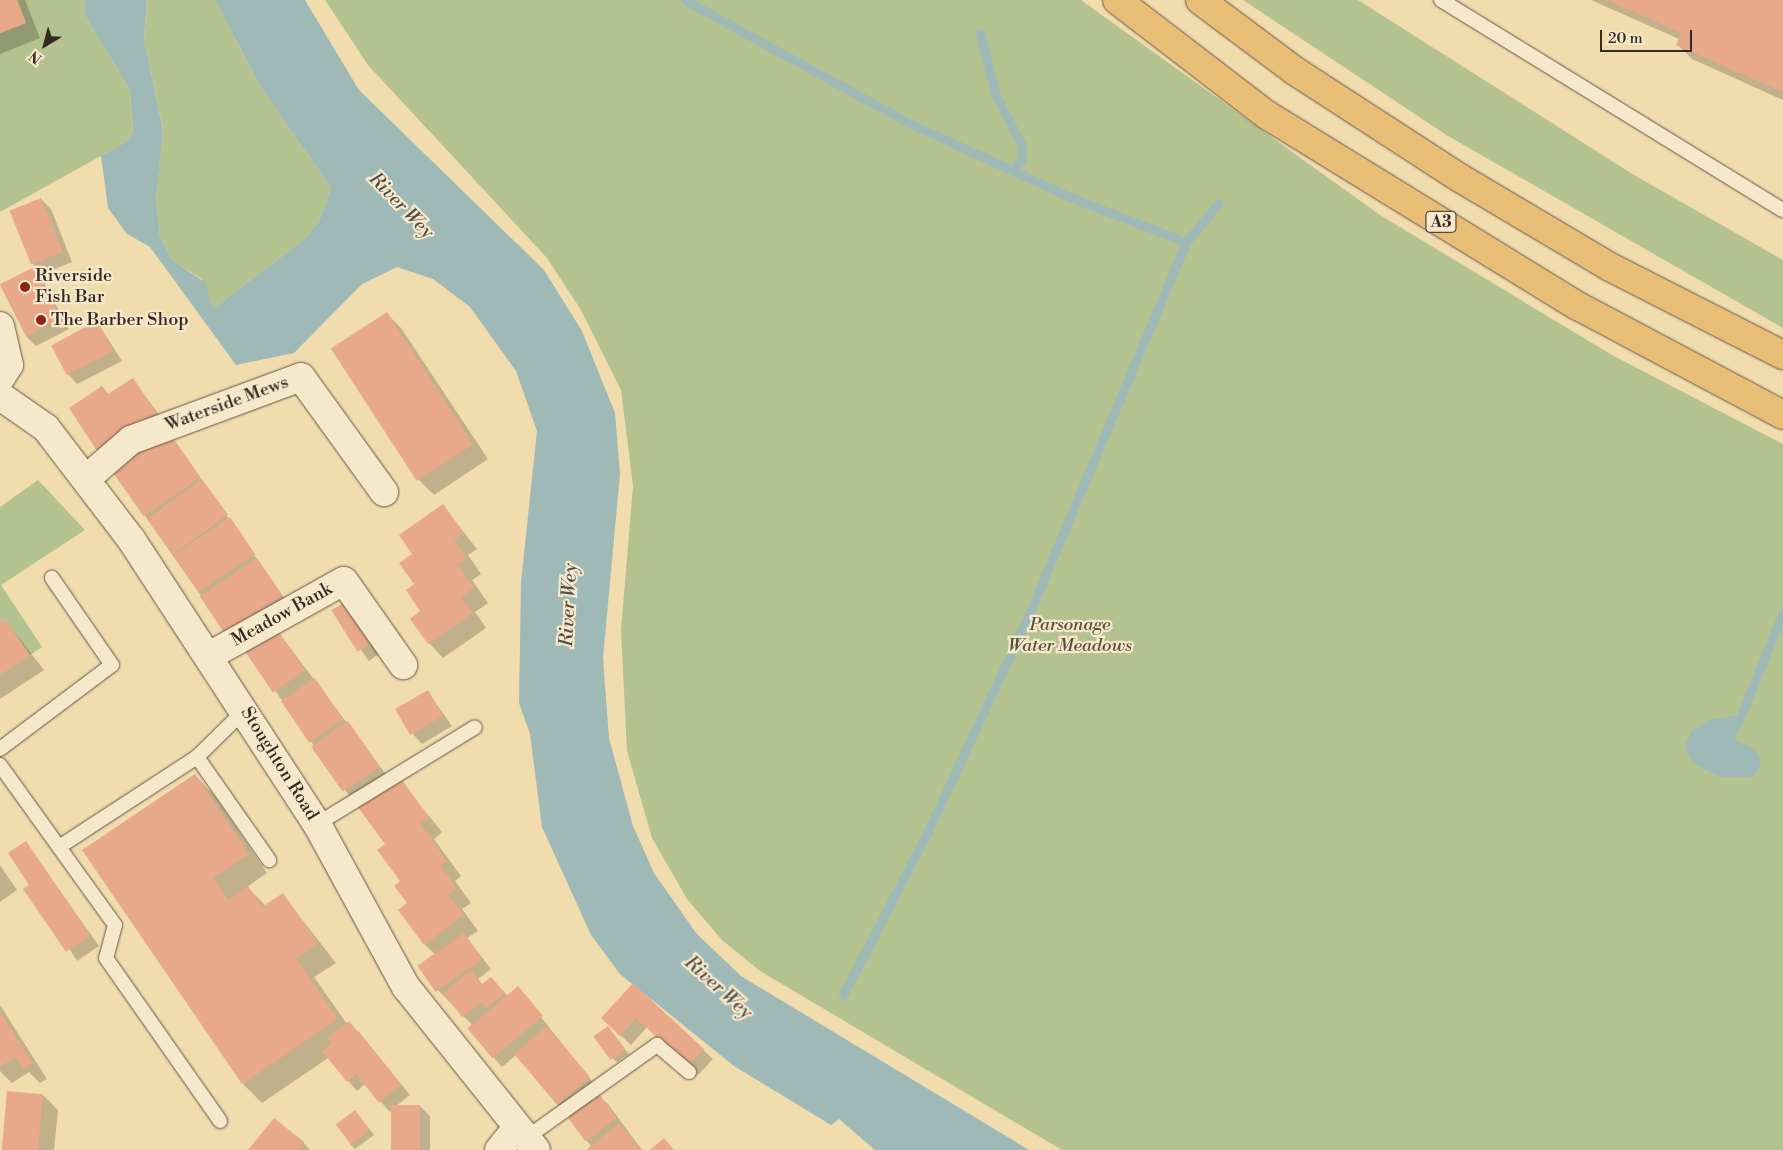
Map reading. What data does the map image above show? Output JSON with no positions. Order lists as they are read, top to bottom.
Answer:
{
  "streets": {
    "highway": ["A3"],
    "street": ["Waterside Mews", "Meadow Bank", "Stoughton Road"]
  },
  "crossings": [
    ["Waterside Mews", "Stoughton Road"],
    ["Meadow Bank", "Stoughton Road"]
  ],
  "water": ["River Wey"],
  "parks": ["Parsonage Water Meadows"],
  "places": ["Riverside Fish Bar", "The Barber Shop"],
  "scale_bar": "20 m",
  "north": "bottom left"
}
